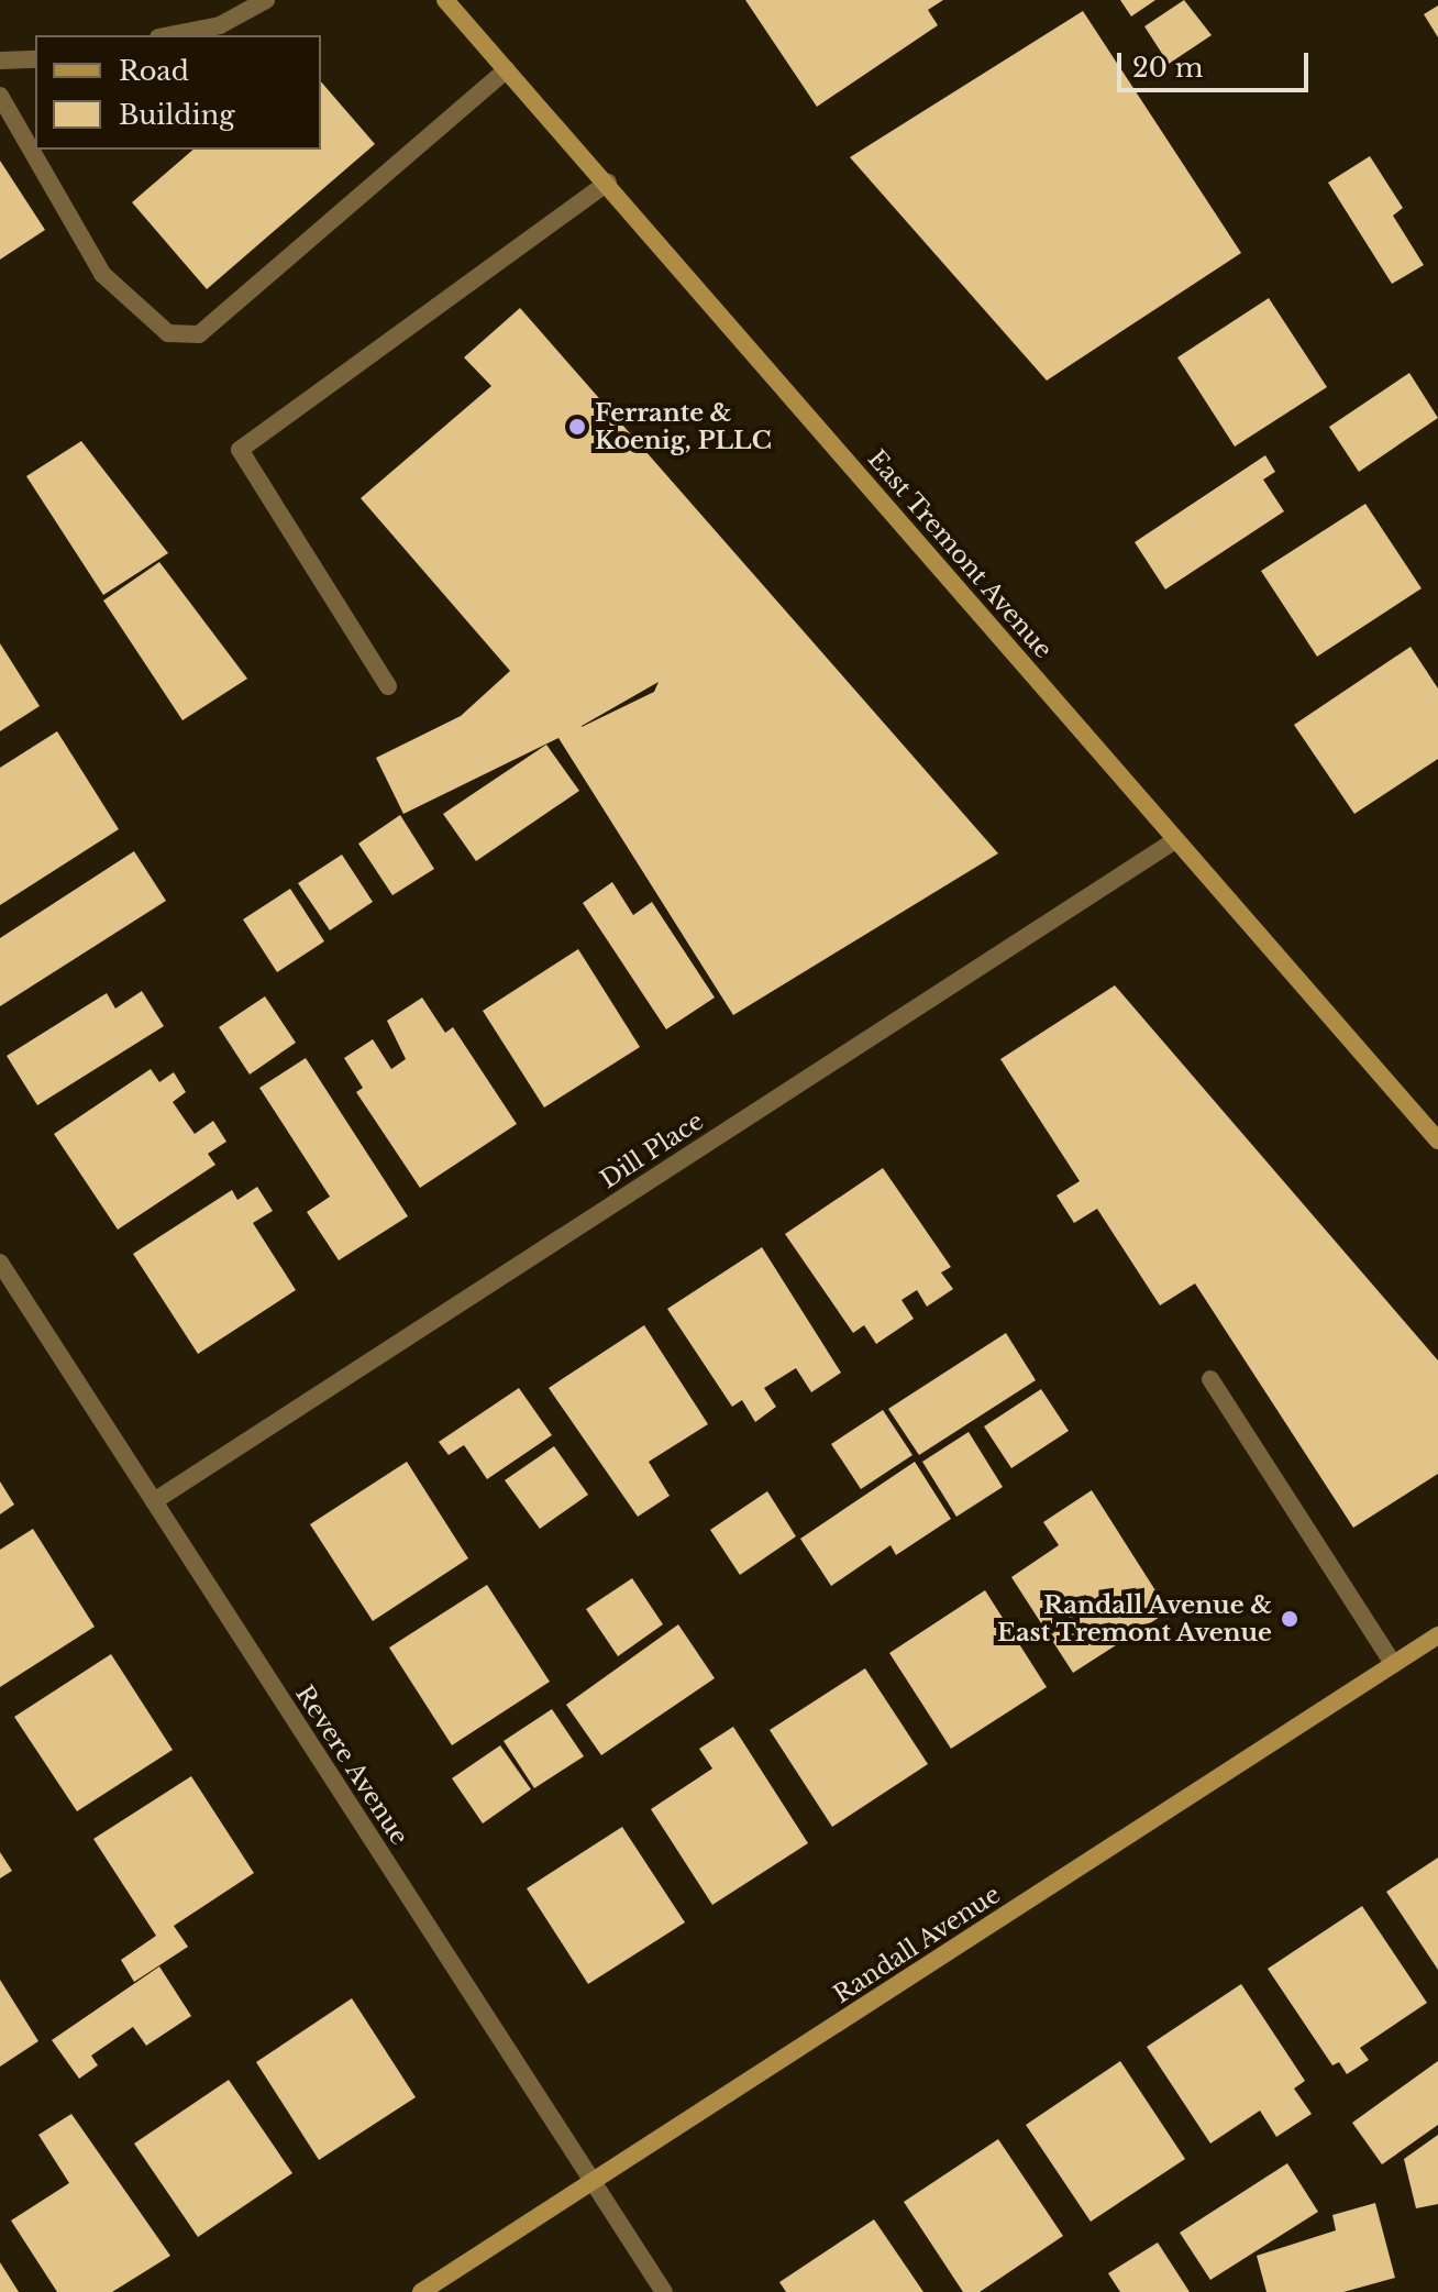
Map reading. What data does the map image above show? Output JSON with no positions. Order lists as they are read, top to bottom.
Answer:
{
  "streets": {
    "main road": ["East Tremont Avenue", "Randall Avenue"],
    "street": ["Dill Place", "Revere Avenue"]
  },
  "crossings": [
    ["East Tremont Avenue", "Dill Place"],
    ["Dill Place", "Revere Avenue"],
    ["Revere Avenue", "Randall Avenue"]
  ],
  "places": ["Ferrante & Koenig, PLLC", "Randall Avenue & East Tremont Avenue"],
  "legend": ["Road", "Building"],
  "scale_bar": "20 m"
}
